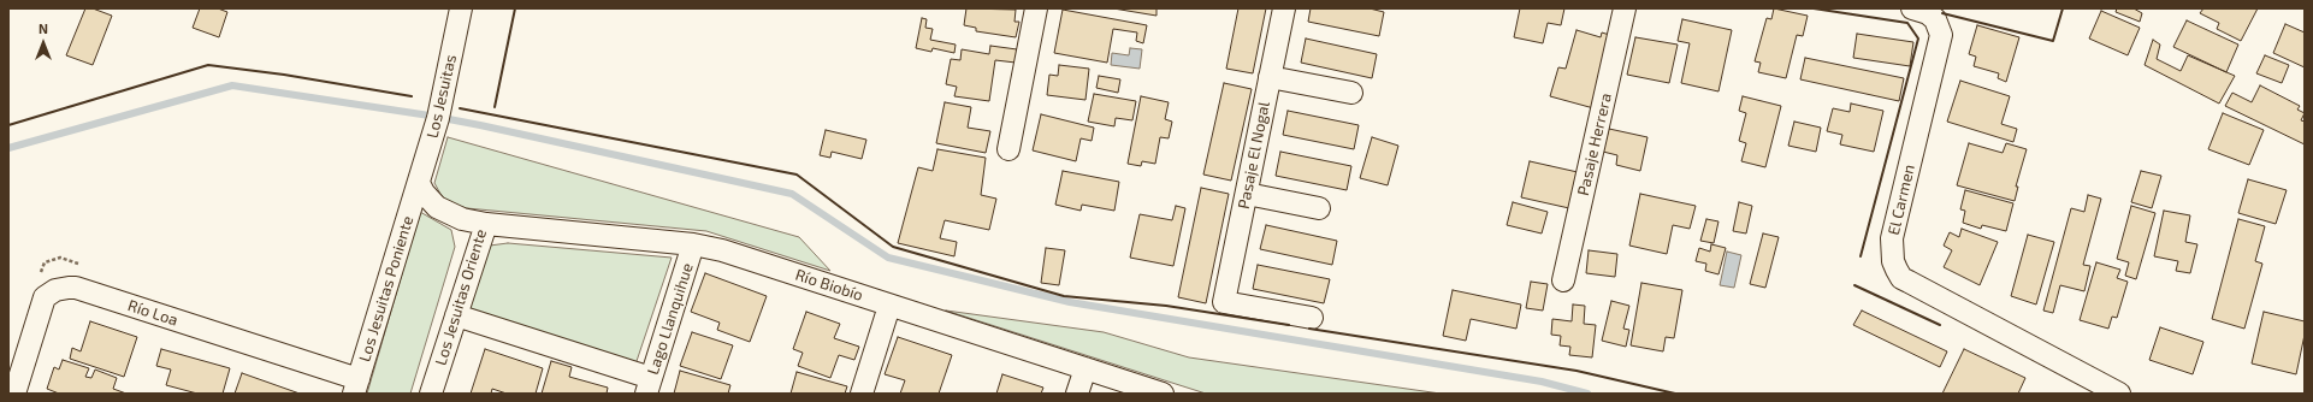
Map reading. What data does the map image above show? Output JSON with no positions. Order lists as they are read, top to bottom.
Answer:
{
  "streets": {
    "street": [
      "Los Jesuitas",
      "Pasaje Herrera",
      "Pasaje El Nogal",
      "El Carmen",
      "Río Biobío",
      "Los Jesuitas Poniente",
      "Los Jesuitas Oriente",
      "Río Loa",
      "Lago Llanquihue"
    ]
  },
  "crossings": [
    ["Los Jesuitas", "Los Jesuitas Poniente"],
    ["Los Jesuitas", "Los Jesuitas Oriente"],
    ["Río Biobío", "Los Jesuitas Oriente"],
    ["Río Biobío", "Lago Llanquihue"],
    ["Los Jesuitas Poniente", "Los Jesuitas Oriente"],
    ["Los Jesuitas Poniente", "Río Loa"]
  ],
  "north": "top"
}
